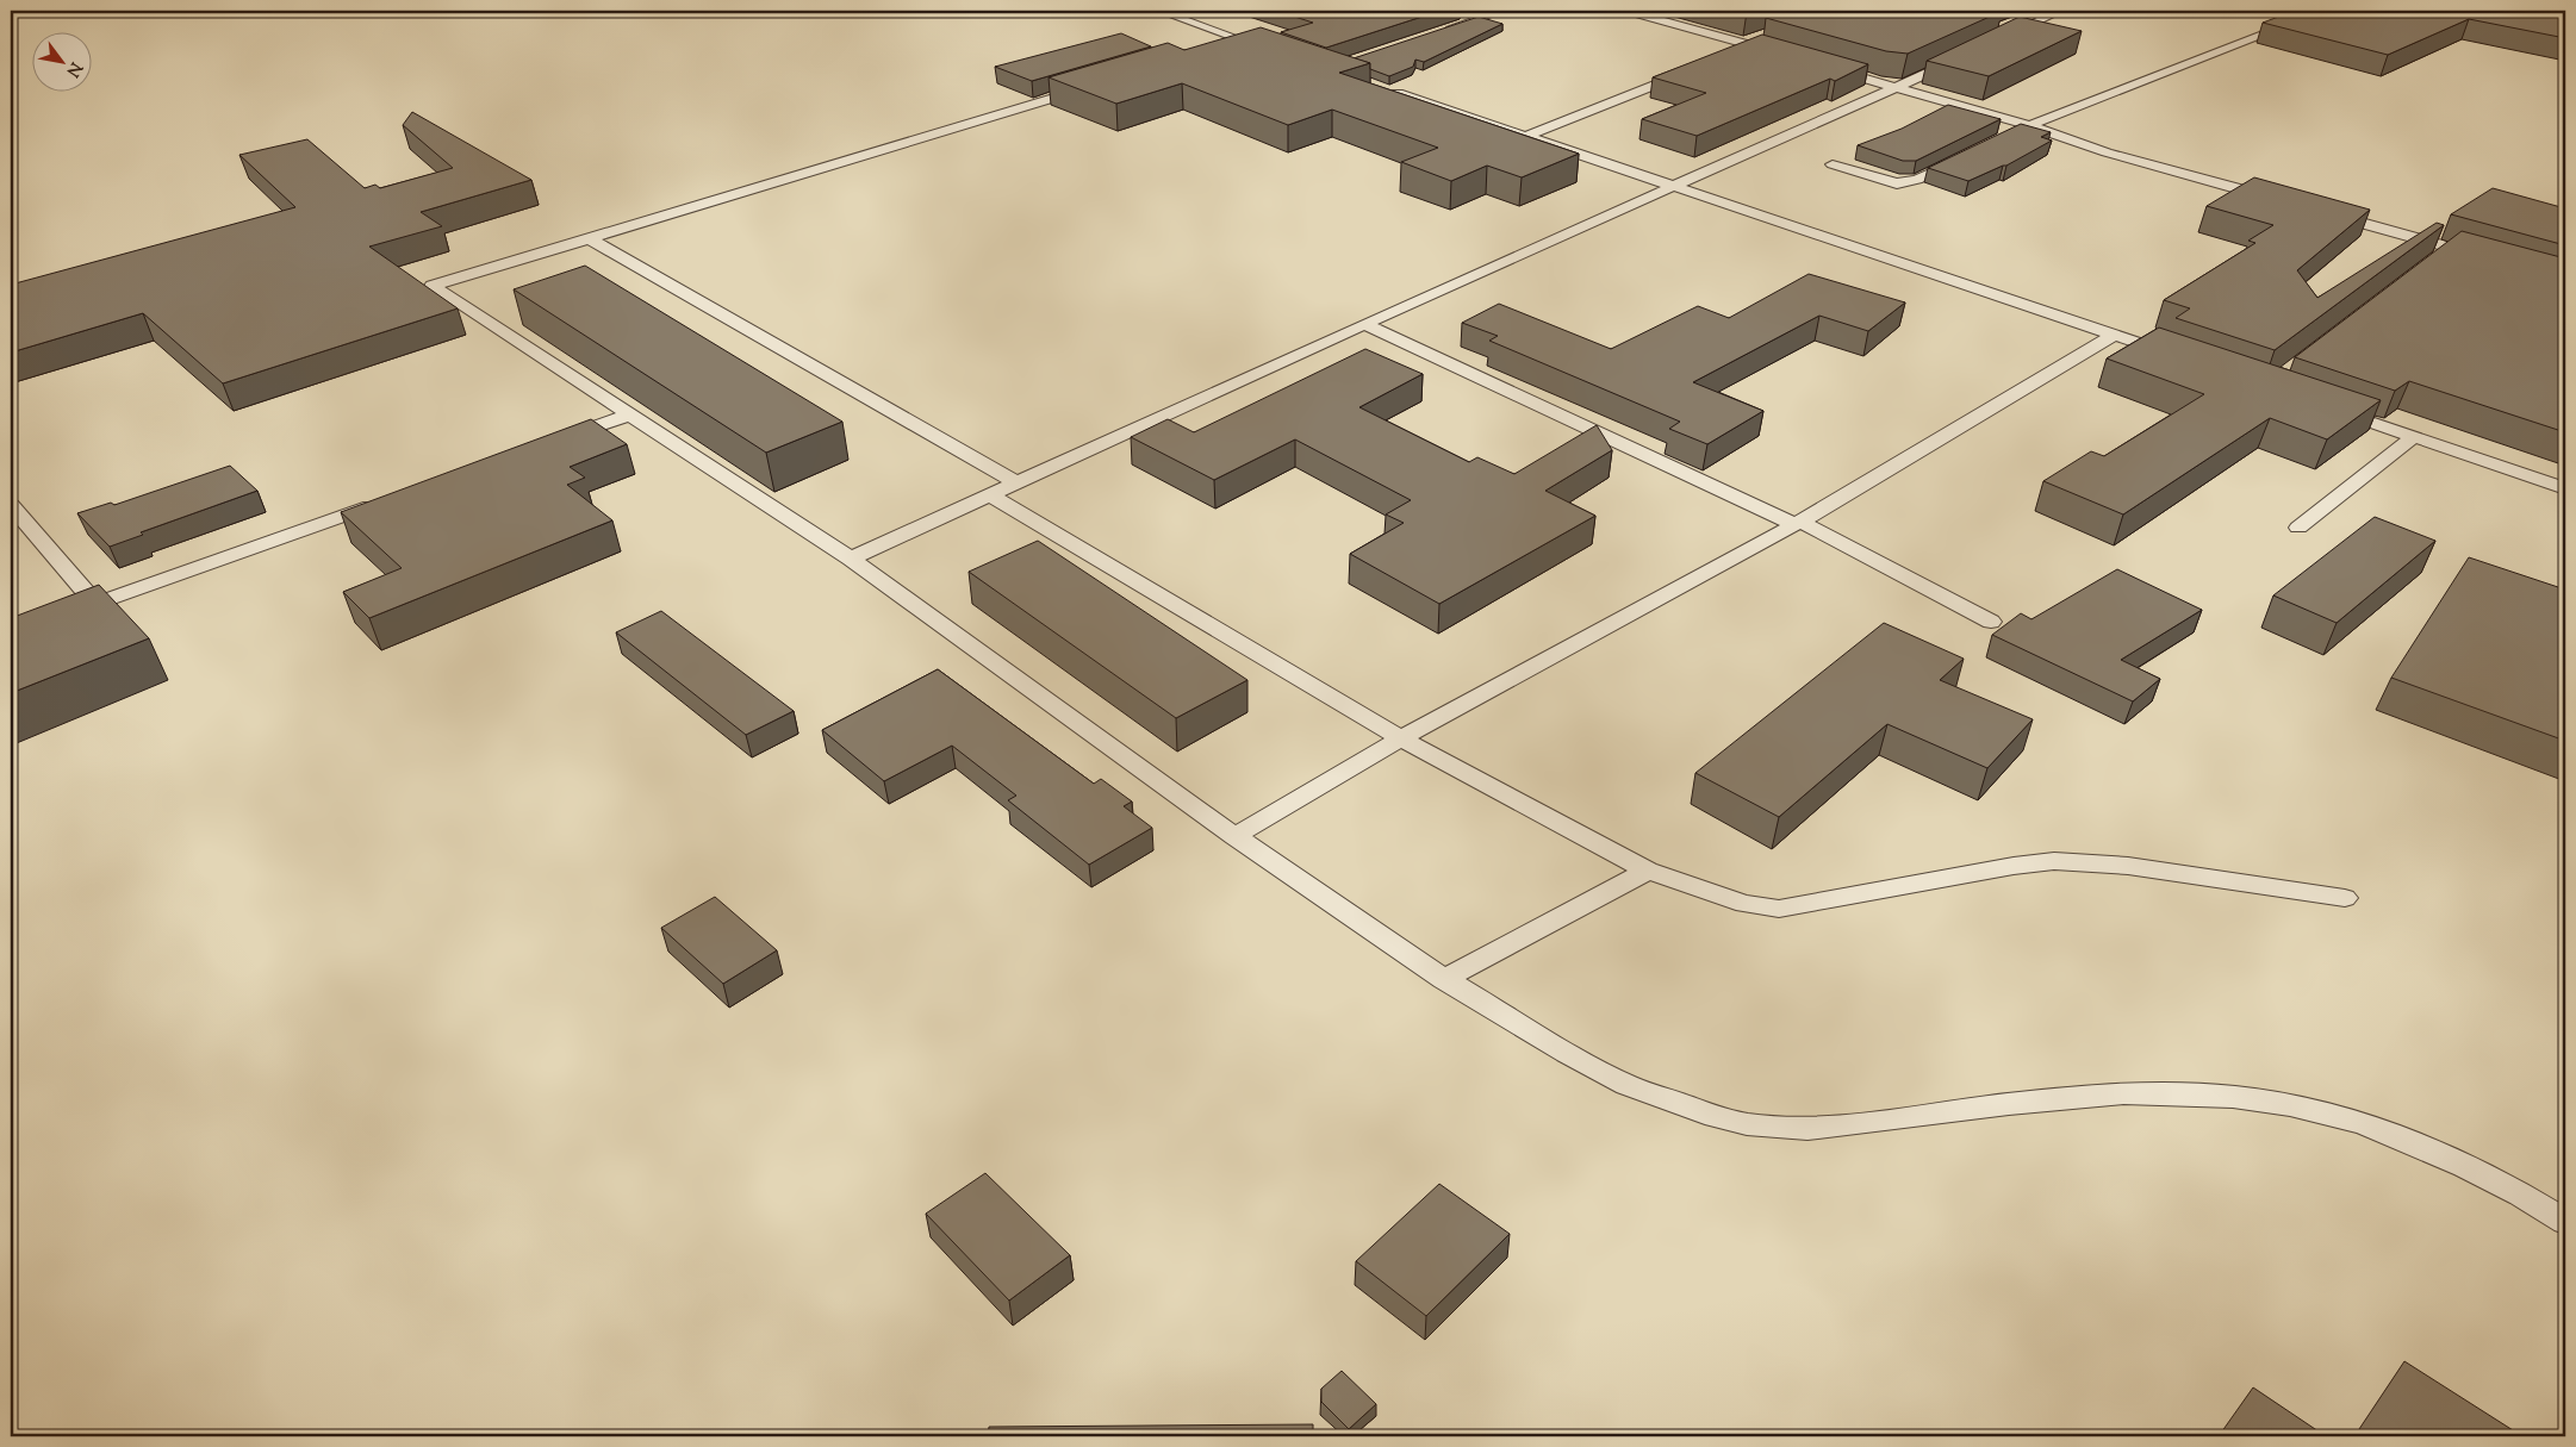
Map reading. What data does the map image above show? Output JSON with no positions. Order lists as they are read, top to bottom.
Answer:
{
  "north": "bottom right"
}
